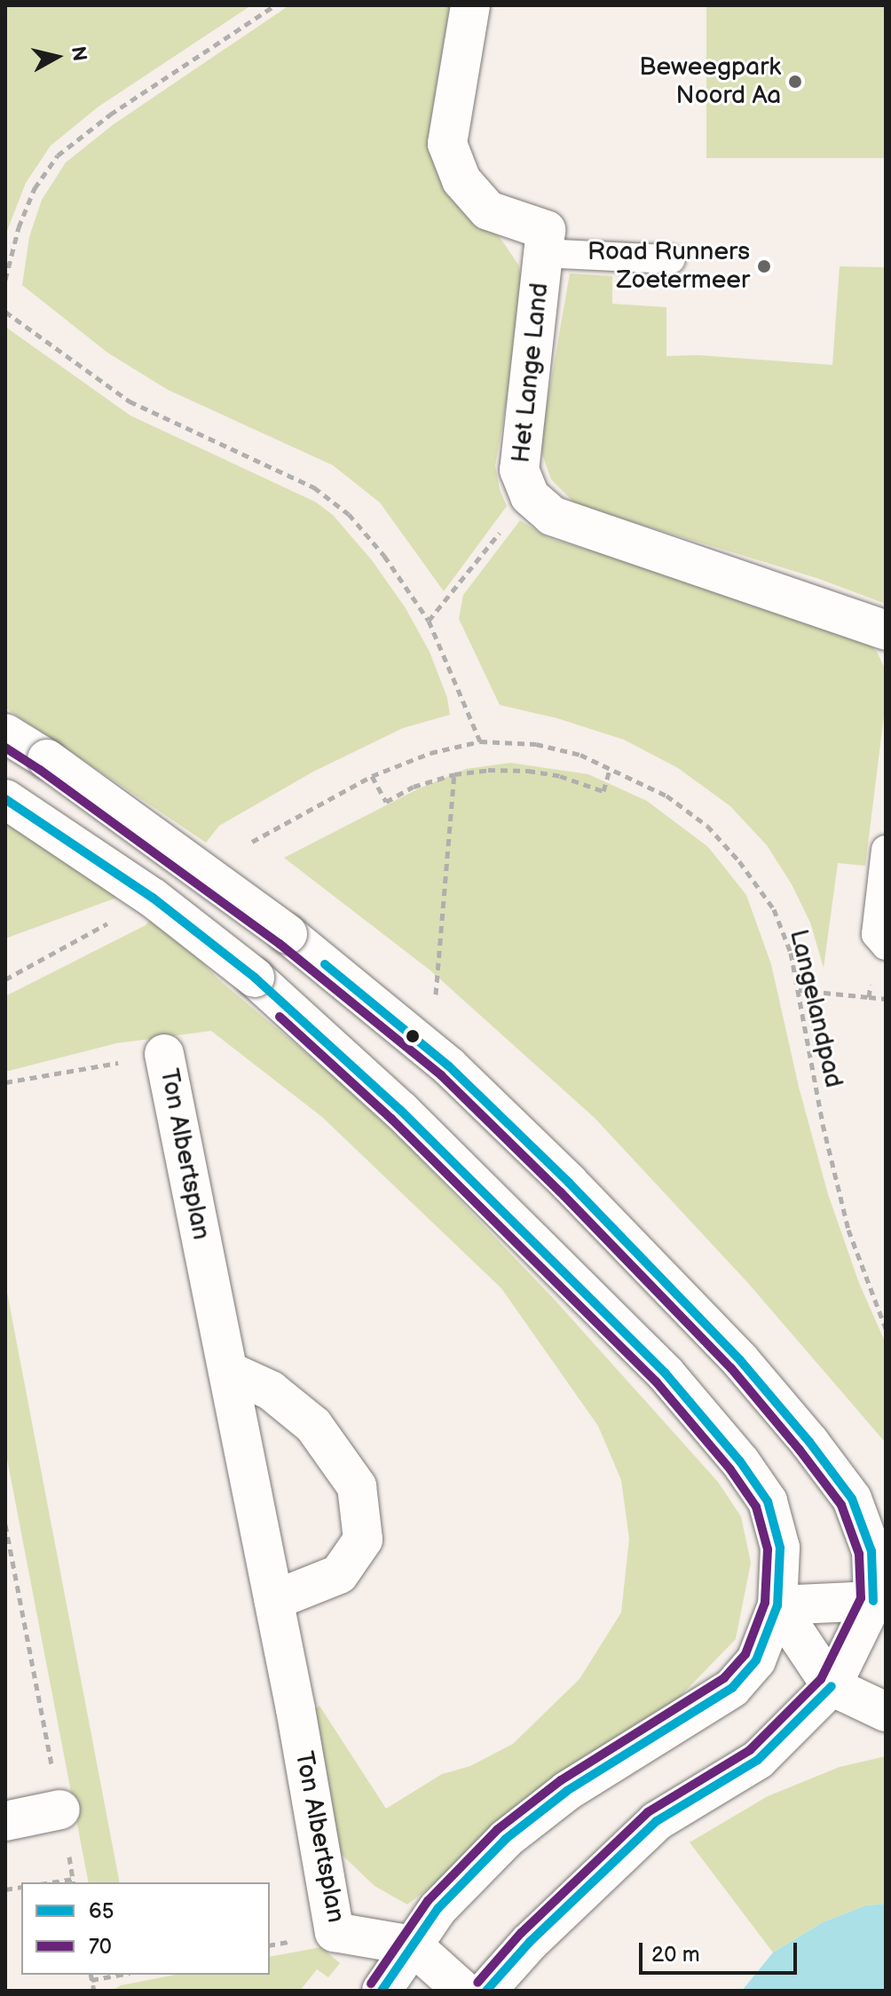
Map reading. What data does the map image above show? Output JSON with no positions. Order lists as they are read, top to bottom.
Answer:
{
  "streets": {
    "street": ["Het Lange Land", "Ton Albertsplan"],
    "path": ["Langelandpad"]
  },
  "places": ["Beweegpark Noord Aa", "Road Runners Zoetermeer"],
  "lines": ["transit line 70", "transit line 65"],
  "legend": ["65", "70"],
  "scale_bar": "20 m",
  "north": "right"
}
